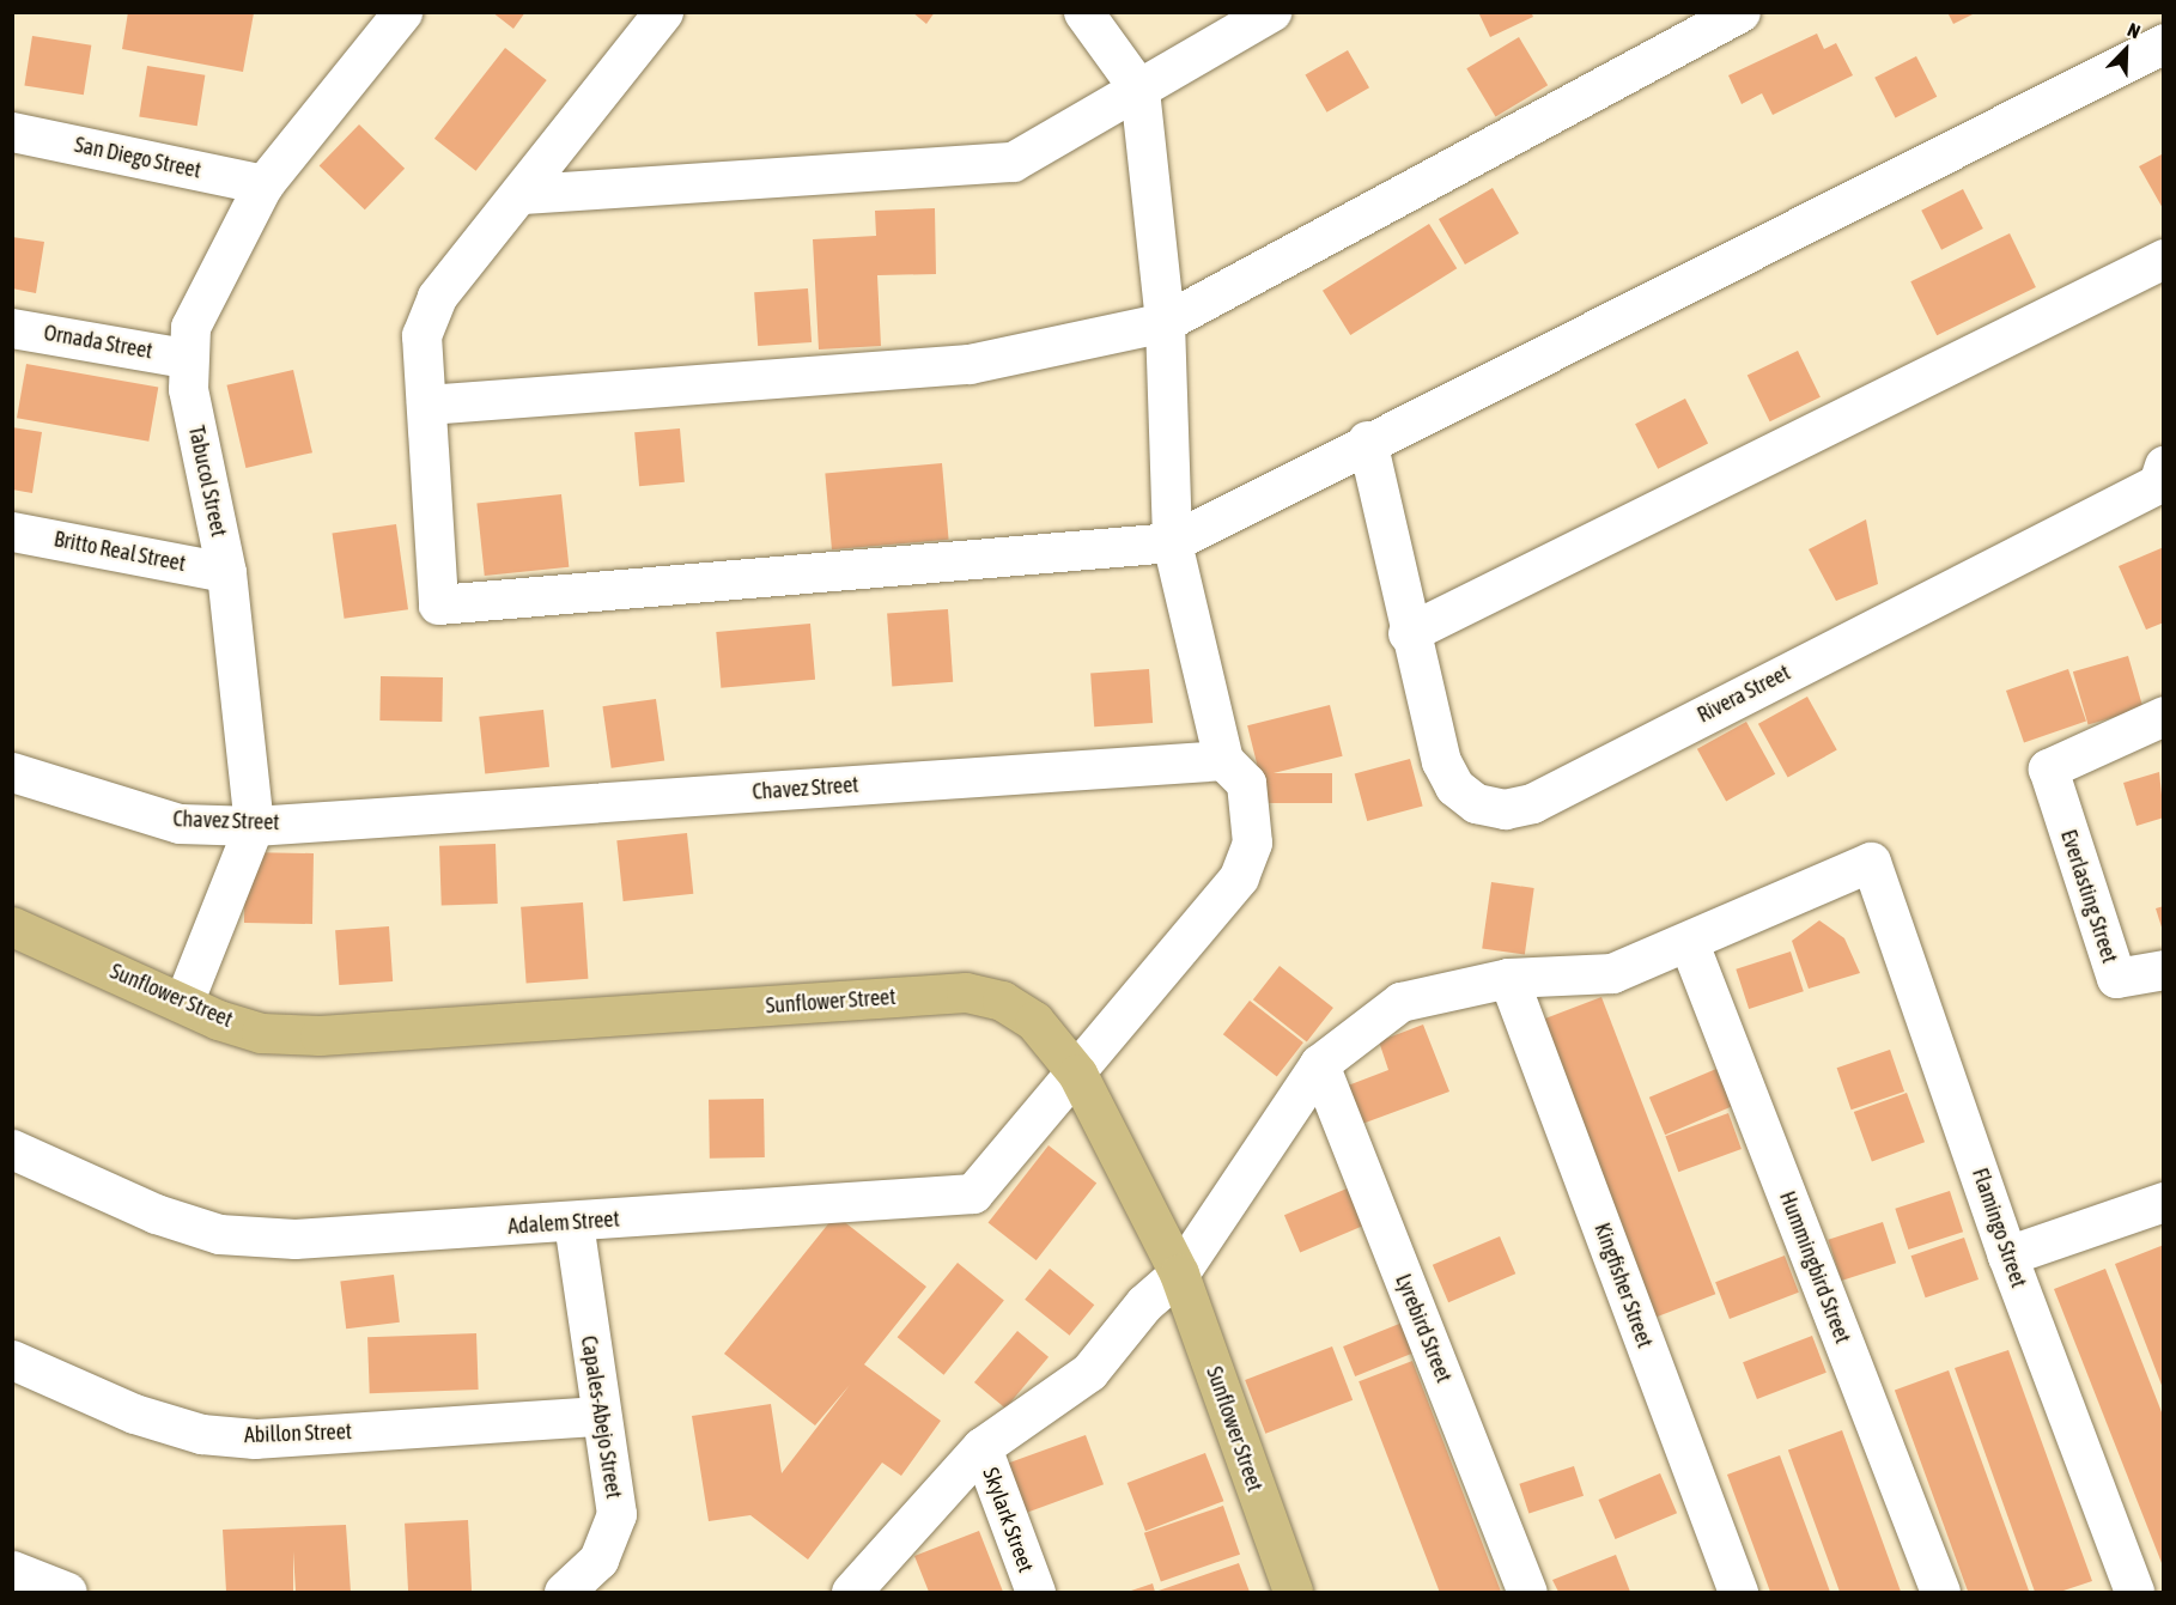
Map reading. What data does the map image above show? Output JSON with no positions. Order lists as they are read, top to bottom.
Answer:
{
  "streets": {
    "main road": ["Sunflower Street"],
    "street": [
      "San Diego Street",
      "Ornada Street",
      "Tabucol Street",
      "Britto Real Street",
      "Rivera Street",
      "Chavez Street",
      "Everlasting Street",
      "Adalem Street",
      "Flamingo Street",
      "Hummingbird Street",
      "Kingfisher Street",
      "Lyrebird Street",
      "Capales-Abejo Street",
      "Abillon Street",
      "Skylark Street"
    ]
  },
  "crossings": [
    ["San Diego Street", "Tabucol Street"],
    ["Ornada Street", "Tabucol Street"],
    ["Tabucol Street", "Britto Real Street"],
    ["Tabucol Street", "Chavez Street"],
    ["Tabucol Street", "Sunflower Street"],
    ["Sunflower Street", "Adalem Street"],
    ["Adalem Street", "Capales-Abejo Street"],
    ["Flamingo Street", "Hummingbird Street"],
    ["Capales-Abejo Street", "Abillon Street"]
  ],
  "north": "top right"
}
